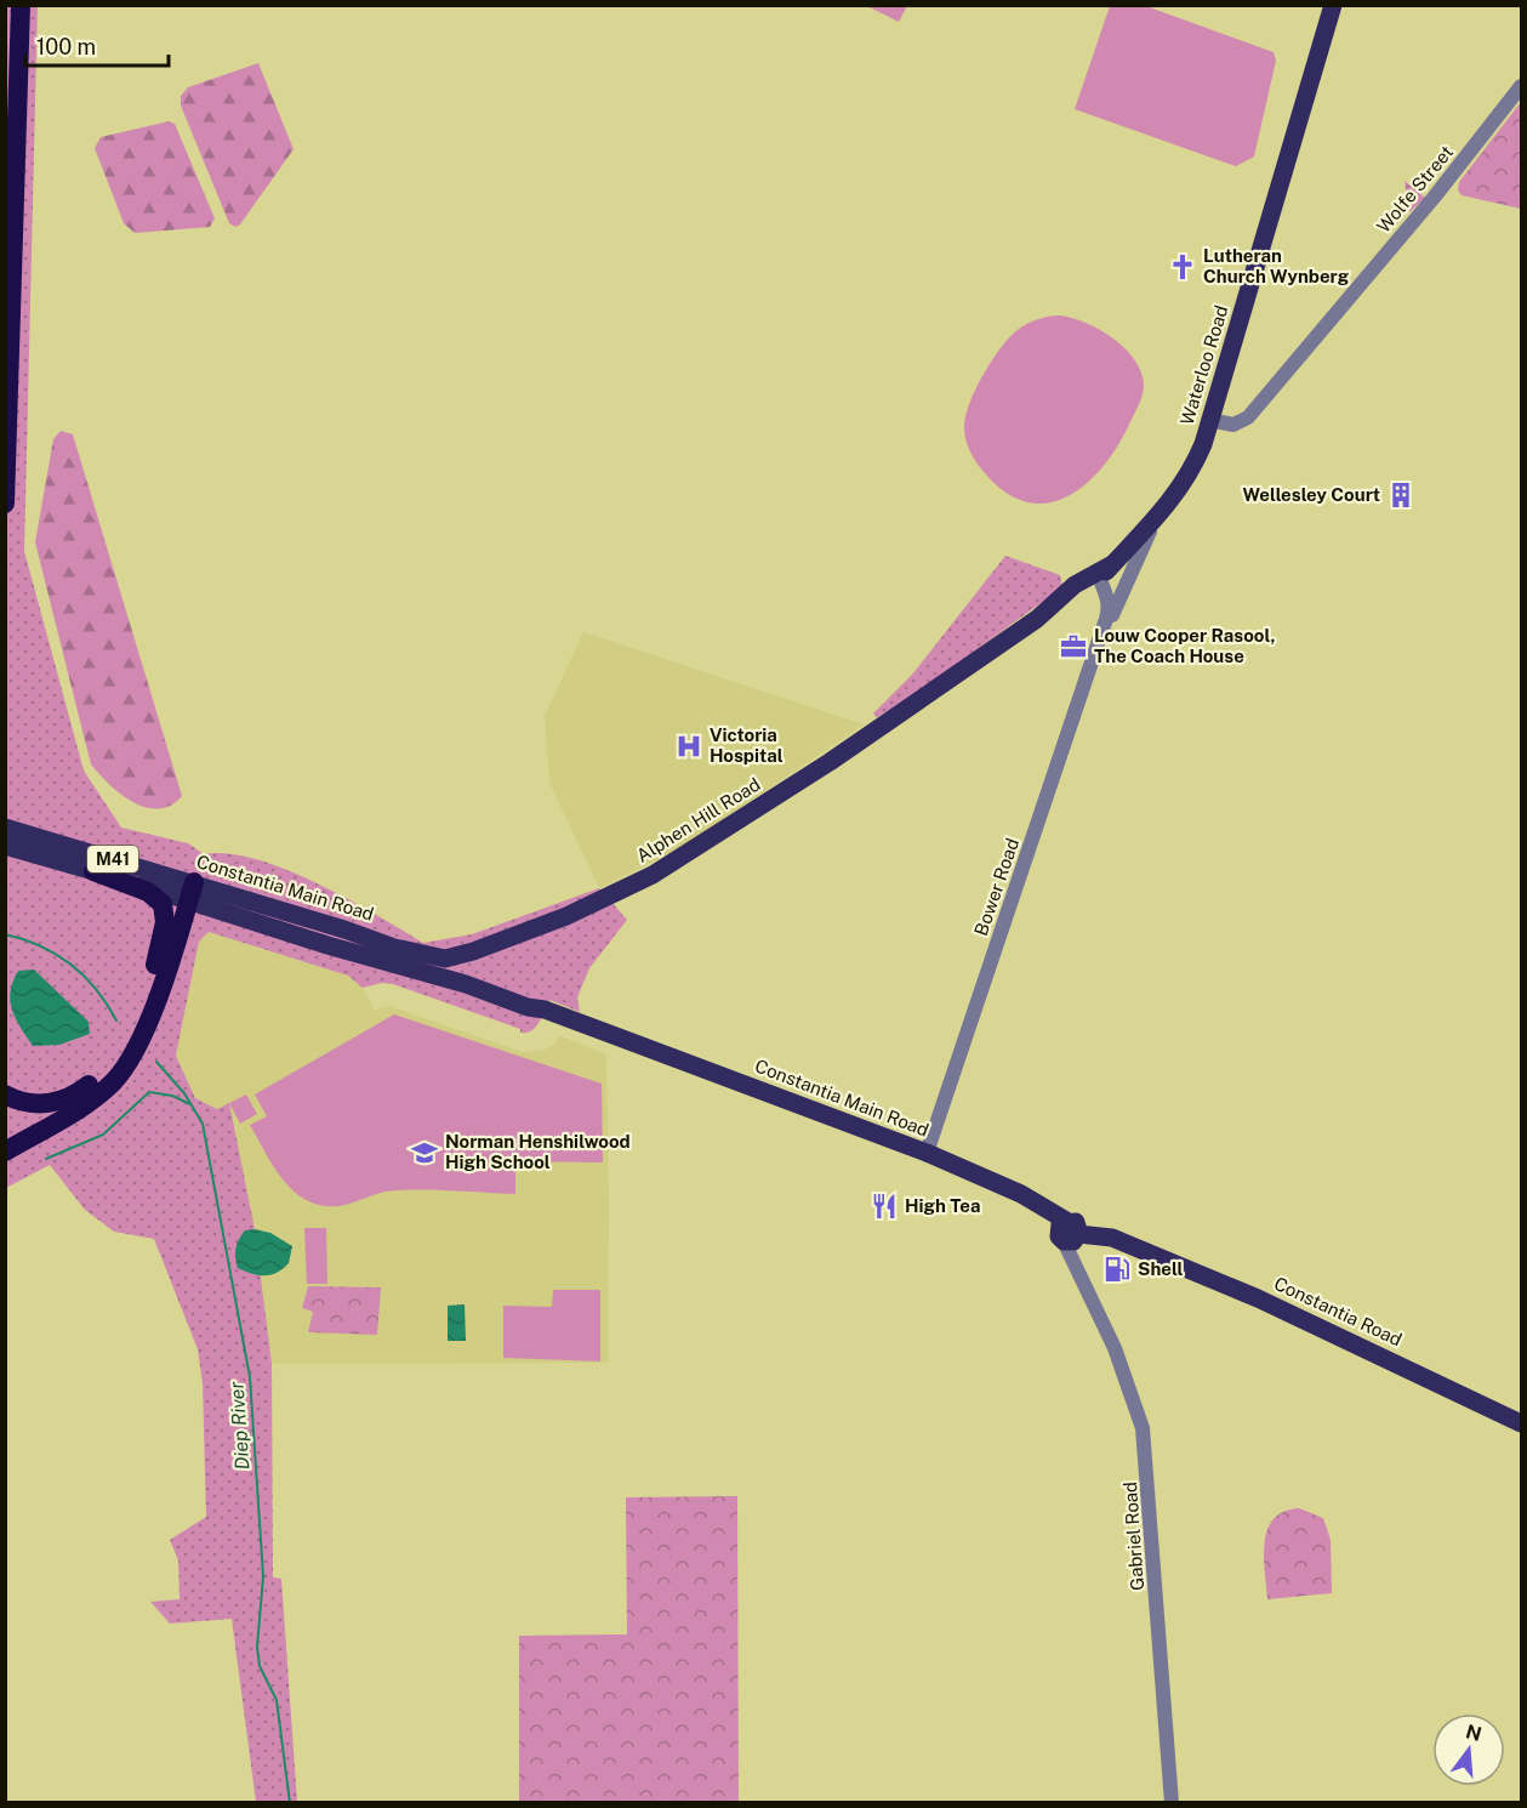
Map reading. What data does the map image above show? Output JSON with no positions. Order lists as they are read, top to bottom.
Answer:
{
  "streets": {
    "main road": [
      "Waterloo Road",
      "Alphen Hill Road",
      "M41",
      "Constantia Main Road",
      "Constantia Road"
    ],
    "street": ["Wolfe Street", "Bower Road", "Gabriel Road"]
  },
  "crossings": [
    ["Wolfe Street", "Waterloo Road"],
    ["Waterloo Road", "Alphen Hill Road"],
    ["Waterloo Road", "Bower Road"],
    ["Alphen Hill Road", "Bower Road"],
    ["Alphen Hill Road", "Constantia Main Road"],
    ["Bower Road", "Constantia Main Road"],
    ["Constantia Main Road", "Constantia Road"],
    ["Constantia Main Road", "Gabriel Road"],
    ["Constantia Road", "Gabriel Road"]
  ],
  "water": ["Diep River"],
  "places": {
    "church": ["Lutheran Church Wynberg"],
    "building": ["Wellesley Court"],
    "office": ["Louw Cooper Rasool, The Coach House"],
    "hospital": ["Victoria Hospital"],
    "school or university": ["Norman Henshilwood High School"],
    "restaurant": ["High Tea"],
    "fuel station": ["Shell"]
  },
  "scale_bar": "100 m",
  "north": "top"
}
